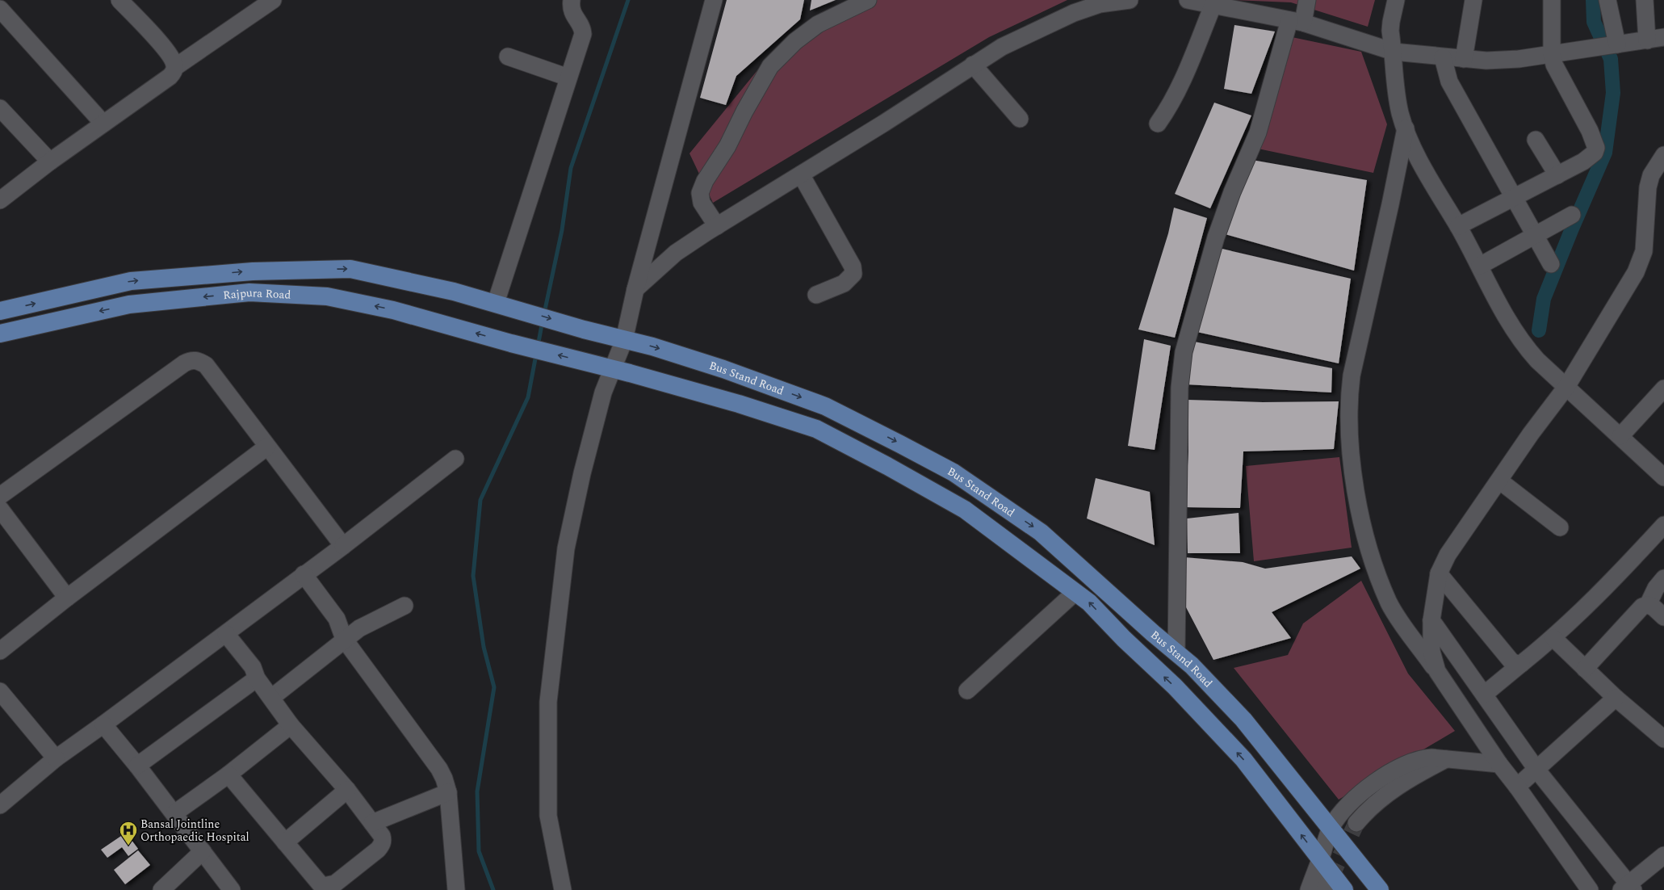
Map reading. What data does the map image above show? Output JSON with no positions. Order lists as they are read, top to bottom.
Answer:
{
  "streets": {
    "main road": ["Rajpura Road", "Bus Stand Road"]
  },
  "crossings": [
    ["Rajpura Road", "Bus Stand Road"]
  ],
  "places": {
    "hospital": ["Bansal Jointline Orthopaedic Hospital"]
  }
}
